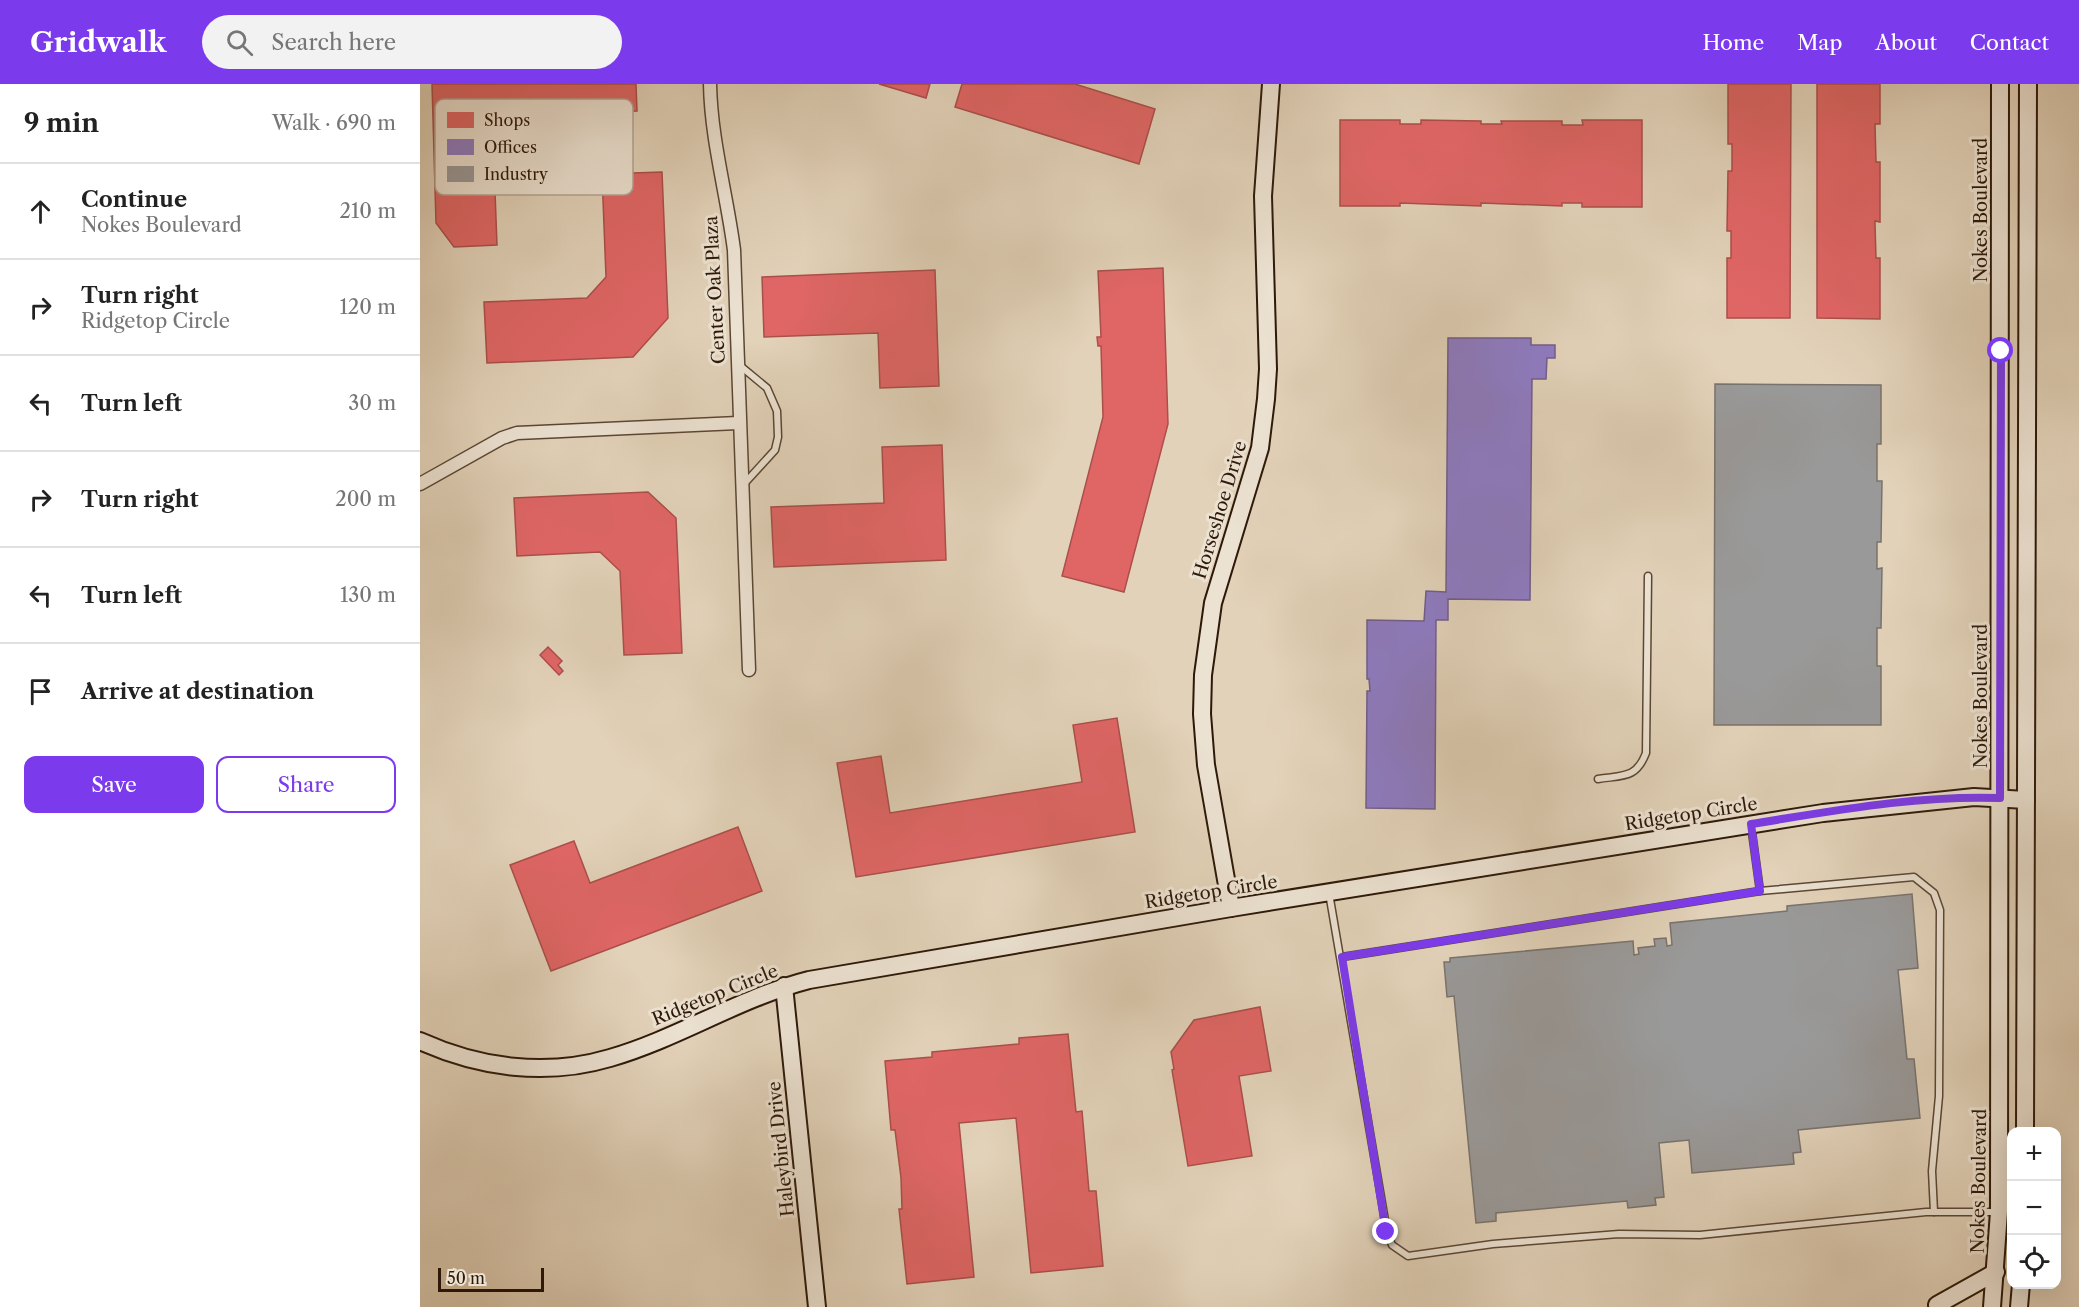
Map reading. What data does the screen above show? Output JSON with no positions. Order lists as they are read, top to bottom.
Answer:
{
  "streets": {
    "street": [
      "Nokes Boulevard",
      "Center Oak Plaza",
      "Horseshoe Drive",
      "Ridgetop Circle",
      "Haleybird Drive"
    ]
  },
  "crossings": [
    ["Nokes Boulevard", "Ridgetop Circle"],
    ["Horseshoe Drive", "Ridgetop Circle"],
    ["Ridgetop Circle", "Haleybird Drive"]
  ],
  "legend": ["Shops", "Offices", "Industry"],
  "scale_bar": "50 m",
  "page": {
    "header": "Gridwalk",
    "search": "Search here",
    "nav": [
      "Home",
      "Map",
      "About",
      "Contact"
    ],
    "heading": ["9 min", "Walk · 690 m"],
    "list": [
      ["Continue", "Nokes Boulevard", "210 m"],
      ["Turn right", "Ridgetop Circle", "120 m"],
      ["Turn left", "30 m"],
      ["Turn right", "200 m"],
      ["Turn left", "130 m"],
      "Arrive at destination"
    ],
    "buttons": ["Save", "Share"],
    "map_buttons": ["+", "−"],
    "scale": "50 m"
  }
}
